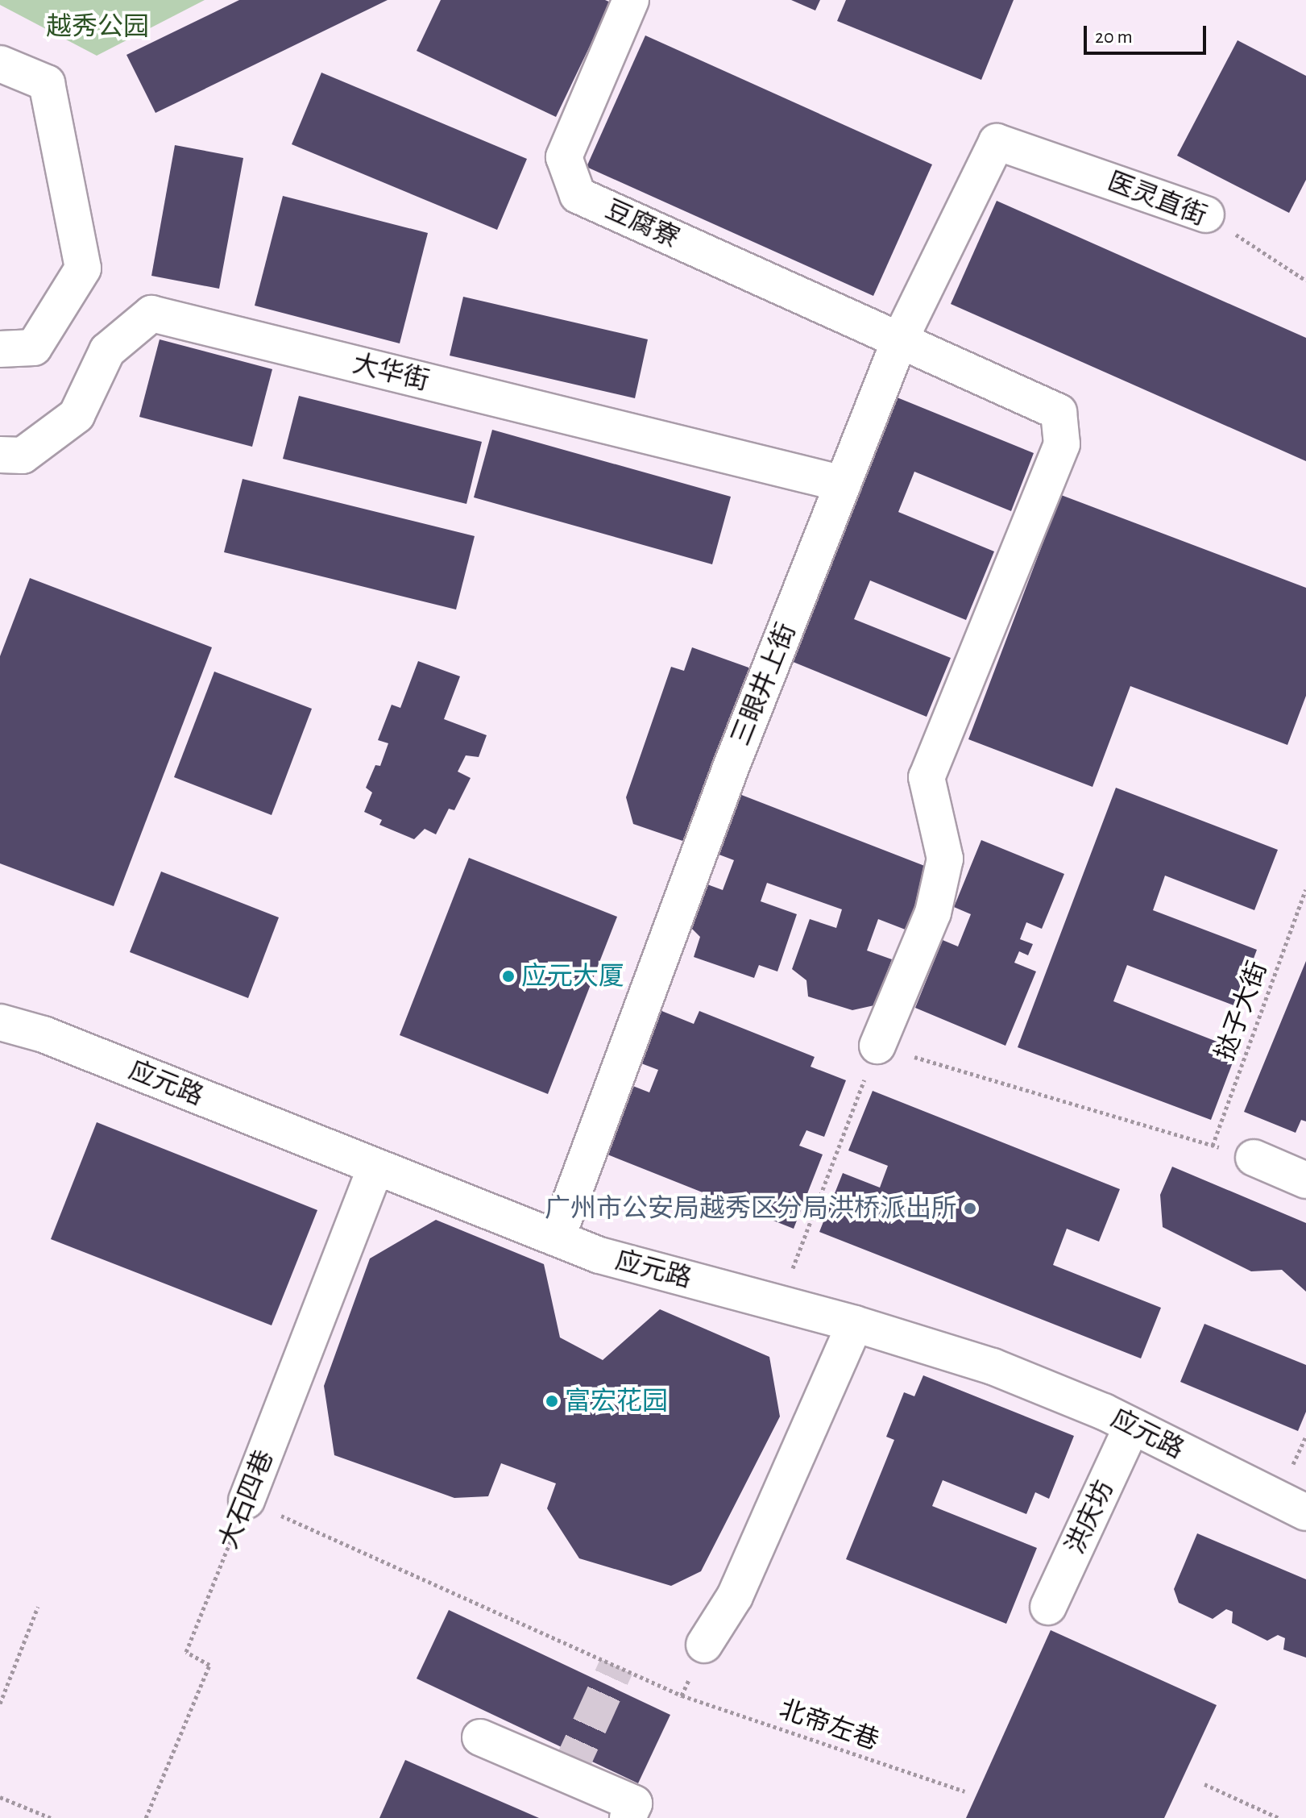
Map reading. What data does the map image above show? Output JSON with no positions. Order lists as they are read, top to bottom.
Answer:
{
  "streets": {
    "street": [
      "医灵直街",
      "豆腐寮",
      "大华街",
      "三眼井上街",
      "应元路",
      "大石四巷",
      "洪庆坊"
    ],
    "path": ["挞子大街", "北帝左巷"]
  },
  "crossings": [
    ["医灵直街", "三眼井上街"],
    ["豆腐寮", "三眼井上街"],
    ["大华街", "三眼井上街"],
    ["三眼井上街", "应元路"],
    ["应元路", "大石四巷"],
    ["应元路", "洪庆坊"],
    ["大石四巷", "北帝左巷"]
  ],
  "parks": ["越秀公园"],
  "places": ["应元大厦", "广州市公安局越秀区分局洪桥派出所", "富宏花园"],
  "scale_bar": "20 m"
}
